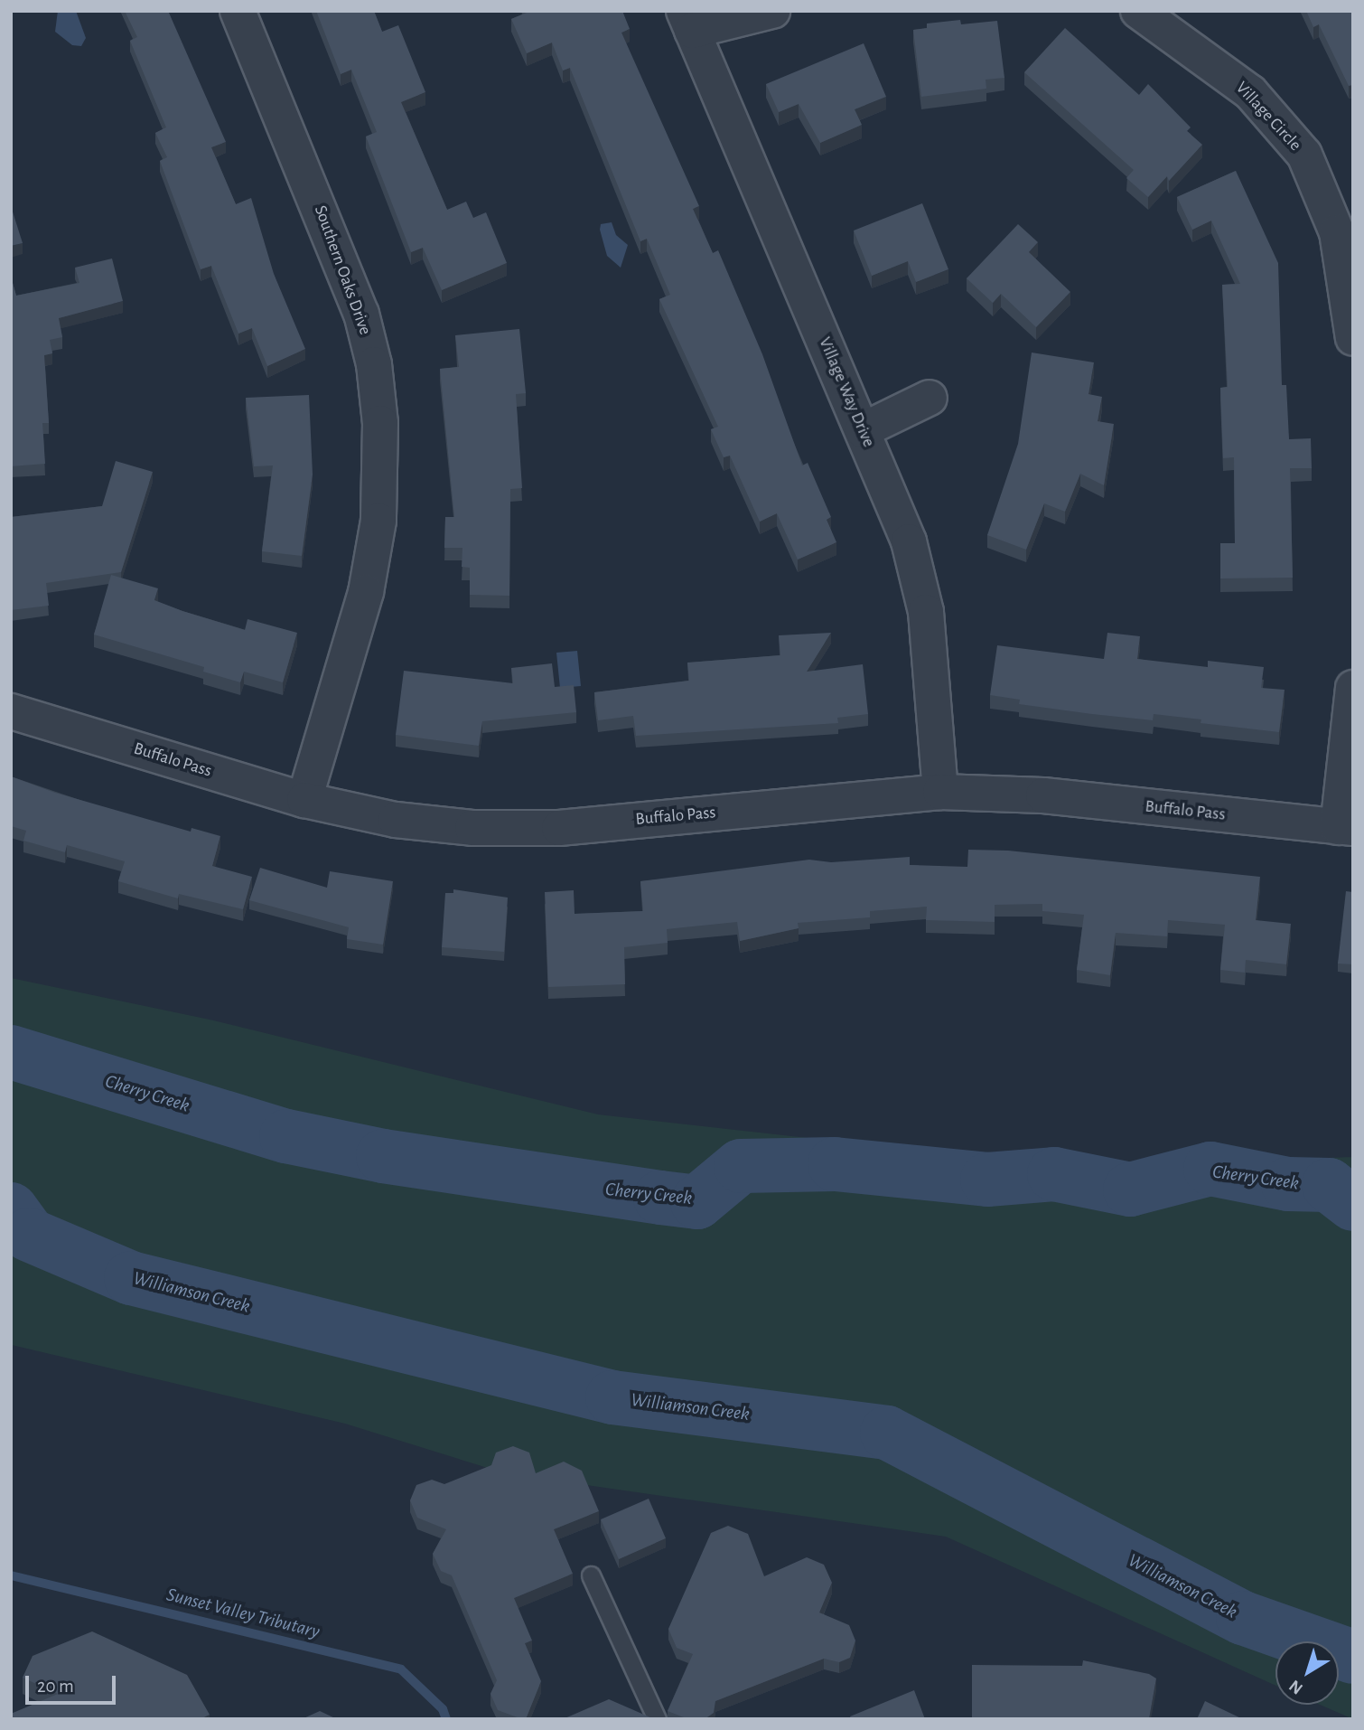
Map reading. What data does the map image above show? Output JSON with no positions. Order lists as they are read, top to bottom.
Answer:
{
  "streets": {
    "street": [
      "Village Circle",
      "Southern Oaks Drive",
      "Village Way Drive",
      "Buffalo Pass"
    ]
  },
  "crossings": [
    ["Southern Oaks Drive", "Buffalo Pass"],
    ["Village Way Drive", "Buffalo Pass"]
  ],
  "water": ["Cherry Creek", "Williamson Creek", "Sunset Valley Tributary"],
  "scale_bar": "20 m",
  "north": "bottom left"
}
